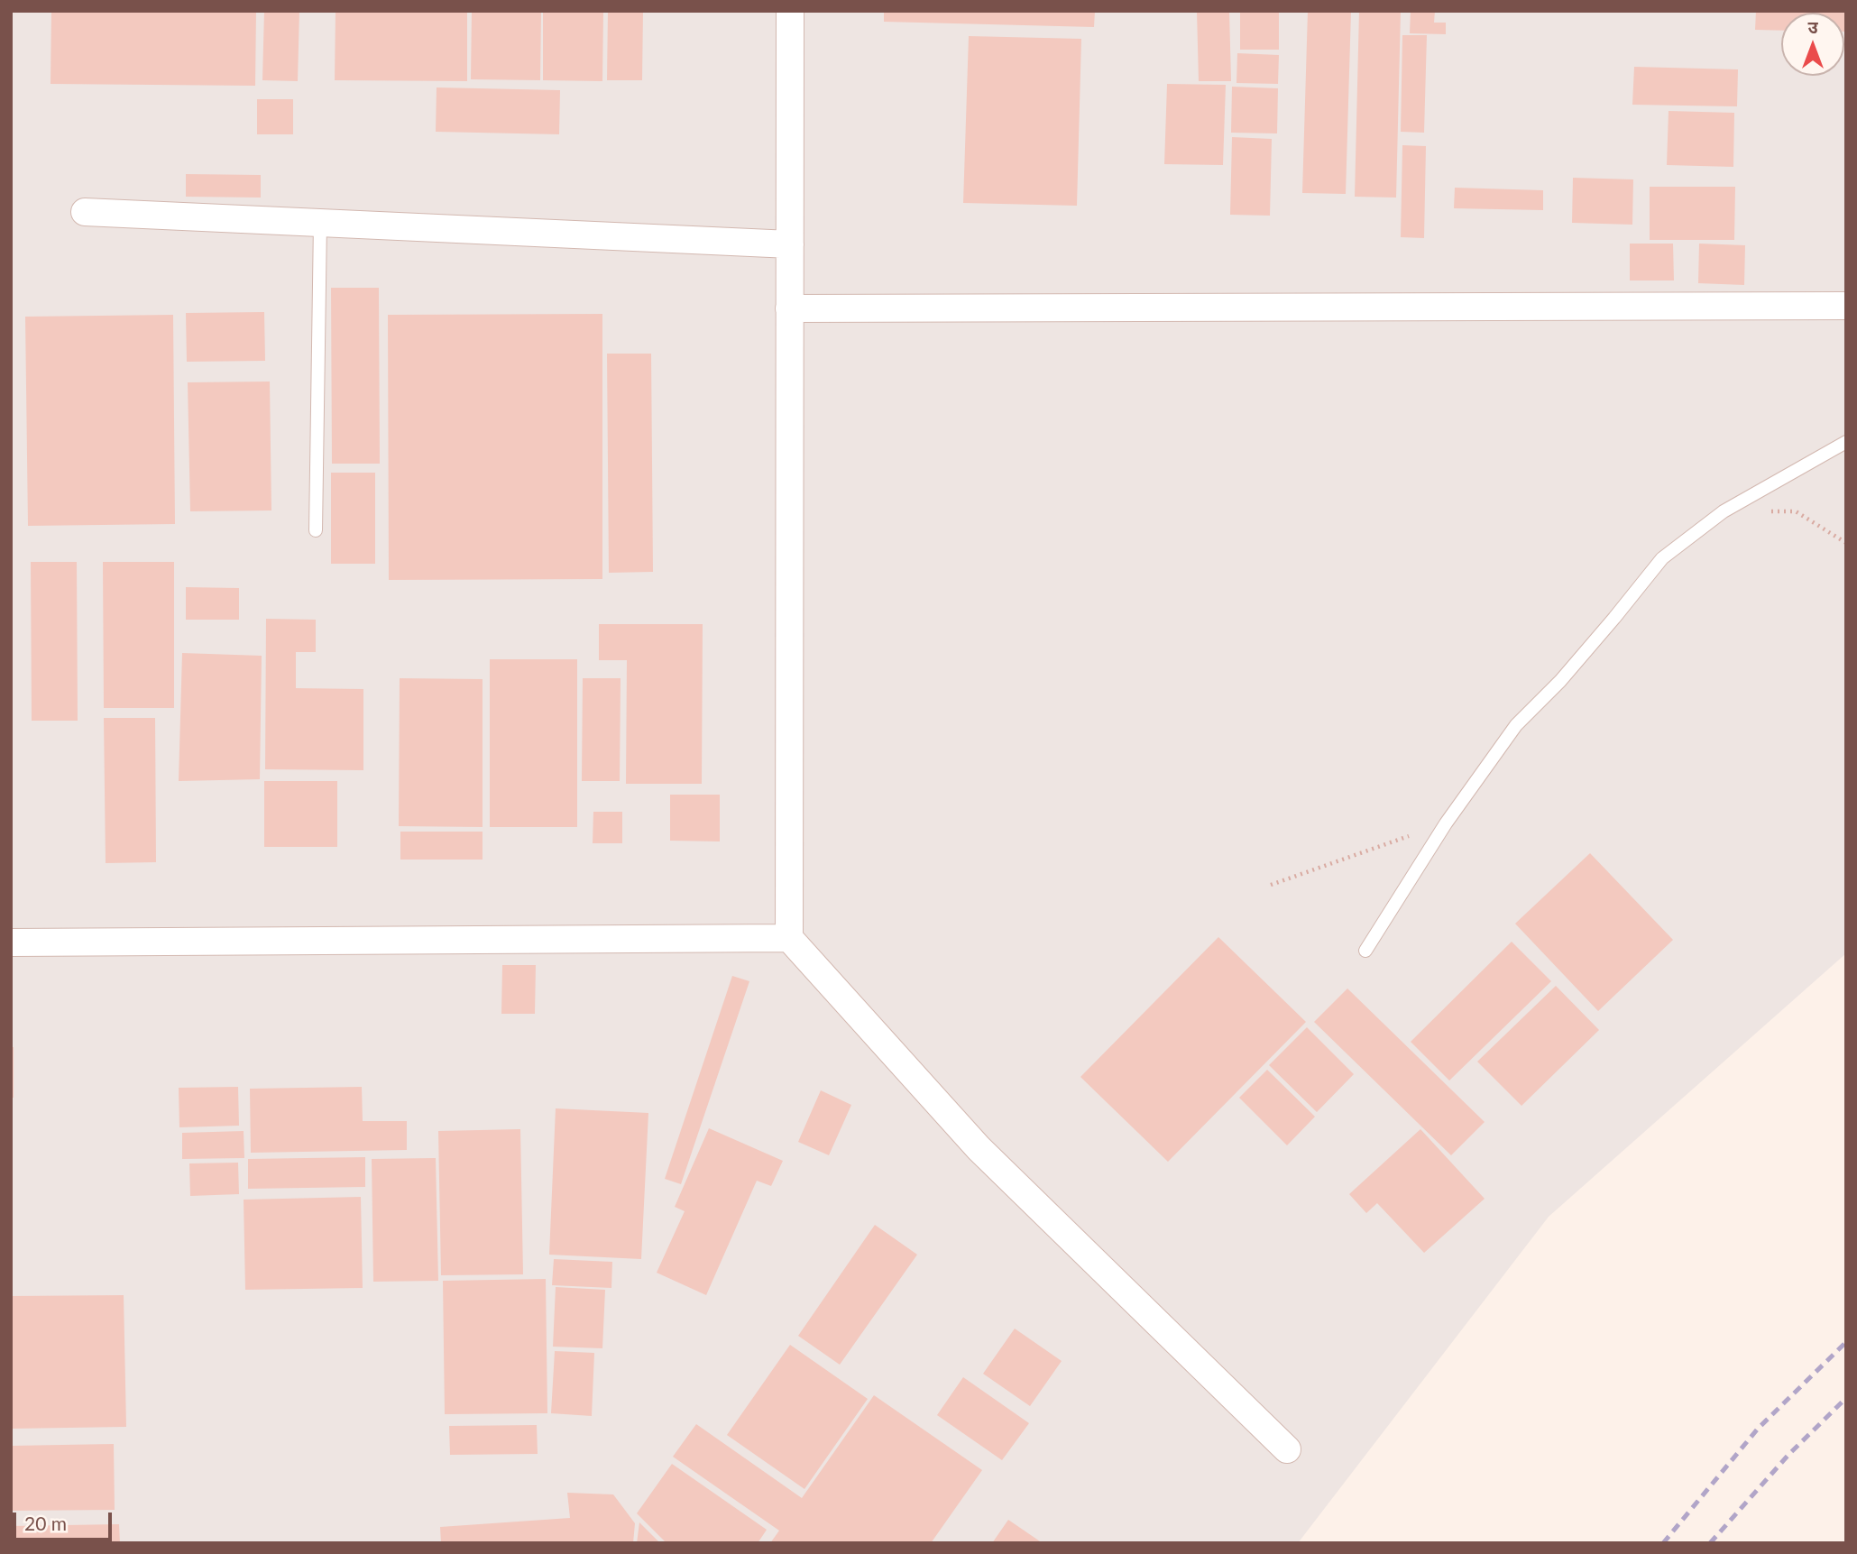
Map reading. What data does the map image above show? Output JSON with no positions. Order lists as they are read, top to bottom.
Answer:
{
  "scale_bar": "20 m",
  "north": "top"
}
